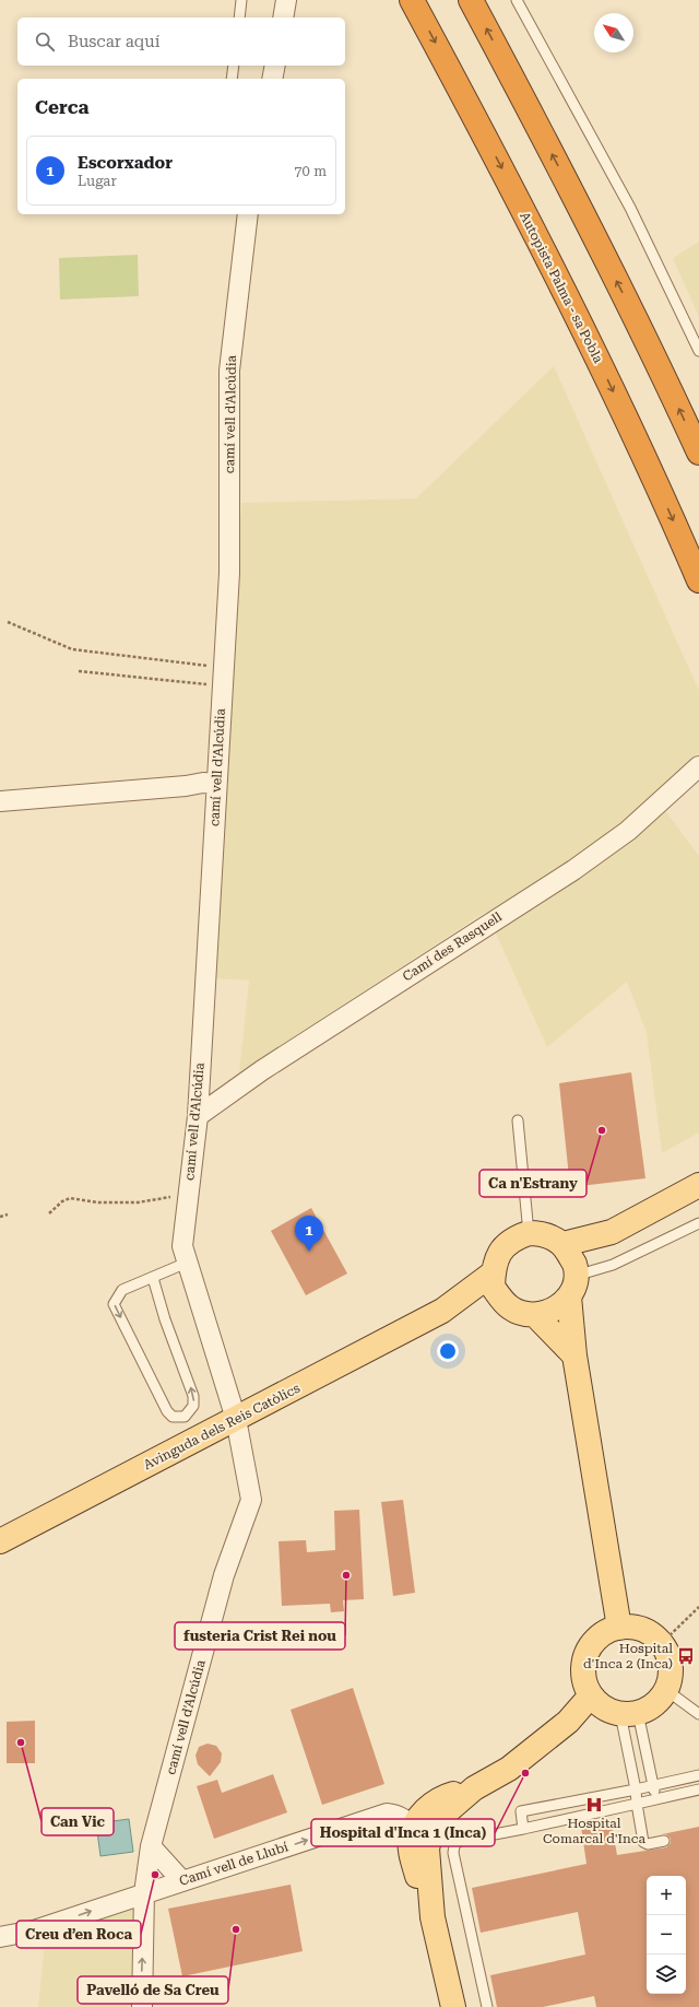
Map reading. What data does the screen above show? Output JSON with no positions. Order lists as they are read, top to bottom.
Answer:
{
  "streets": {
    "highway": ["Autopista Palma - sa Pobla"],
    "main road": ["Avinguda dels Reis Catòlics"],
    "street": ["camí vell d'Alcúdia", "Camí des Rasquell", "Camí vell de Llubí"]
  },
  "crossings": [
    ["camí vell d'Alcúdia", "Camí des Rasquell"],
    ["camí vell d'Alcúdia", "Avinguda dels Reis Catòlics"],
    ["camí vell d'Alcúdia", "Camí vell de Llubí"]
  ],
  "one_way": ["Camí vell de Llubí"],
  "places": {
    "other": [
      "Ca n'Estrany",
      "fusteria Crist Rei nou",
      "Can Vic",
      "Hospital d'Inca 1 (Inca)",
      "Creu d’en Roca",
      "Pavelló de Sa Creu"
    ],
    "bus stop": ["Hospital d'Inca 2 (Inca)"],
    "hospital": ["Hospital Comarcal d'Inca"]
  },
  "north": "top left",
  "page": {
    "search": "Buscar aquí",
    "heading": "Cerca",
    "list": [
      {
        "mark": "1",
        "name": "Escorxador",
        "note": "Lugar",
        "value": "70 m"
      }
    ],
    "pins": "1",
    "map_buttons": ["+", "−"]
  }
}
